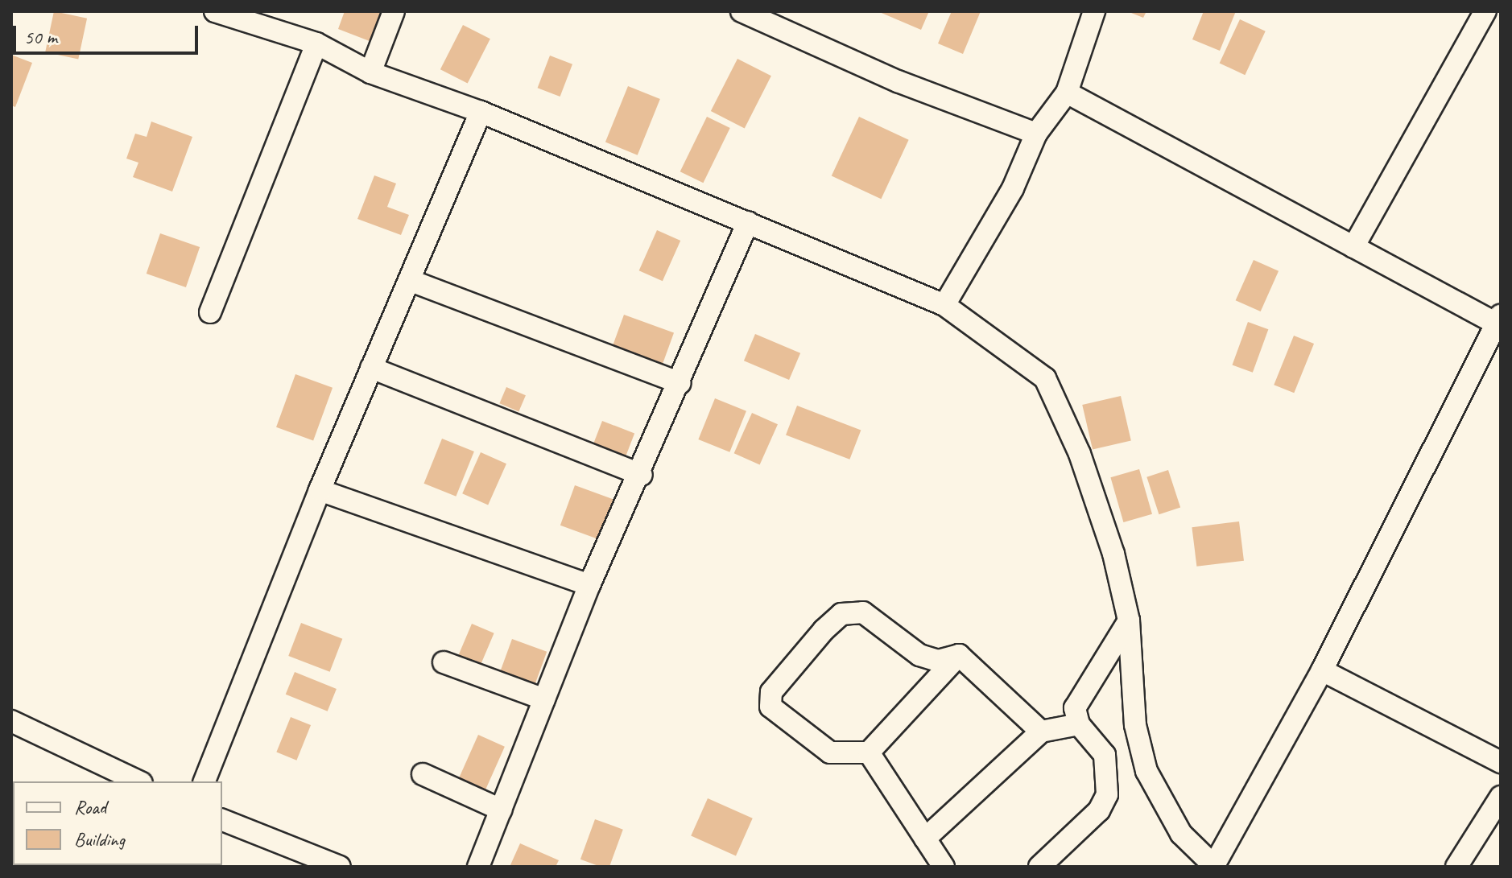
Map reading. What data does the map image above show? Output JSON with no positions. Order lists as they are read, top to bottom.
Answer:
{
  "legend": ["Road", "Building"],
  "scale_bar": "50 m"
}
